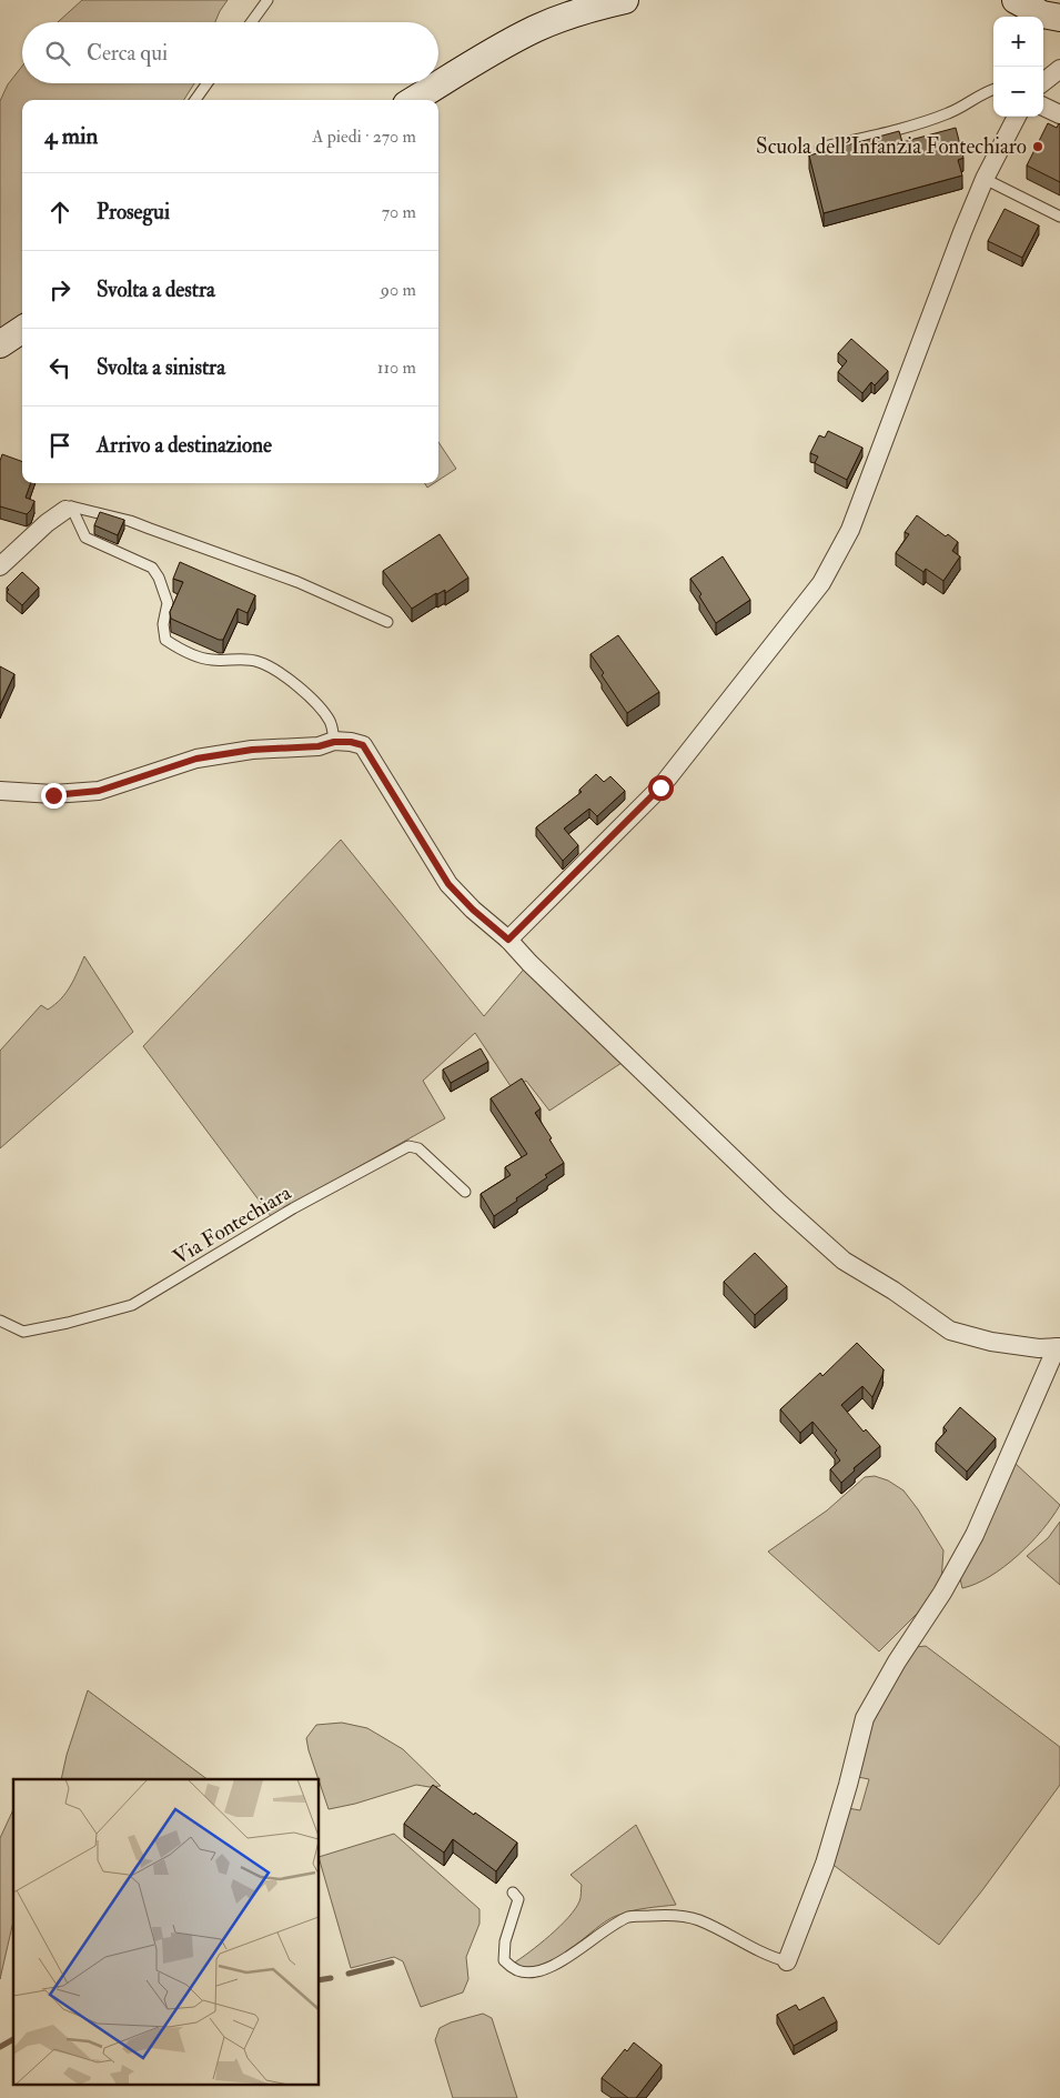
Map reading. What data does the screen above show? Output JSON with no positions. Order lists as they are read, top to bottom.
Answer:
{
  "streets": {
    "lane": ["Via Fontechiara"]
  },
  "places": ["Scuola dell'Infanzia Fontechiaro"],
  "page": {
    "map_buttons": ["+", "−"],
    "search": "Cerca qui",
    "heading": ["4 min", "A piedi · 270 m"],
    "list": [
      ["Prosegui", "70 m"],
      ["Svolta a destra", "90 m"],
      ["Svolta a sinistra", "110 m"],
      "Arrivo a destinazione"
    ]
  }
}
